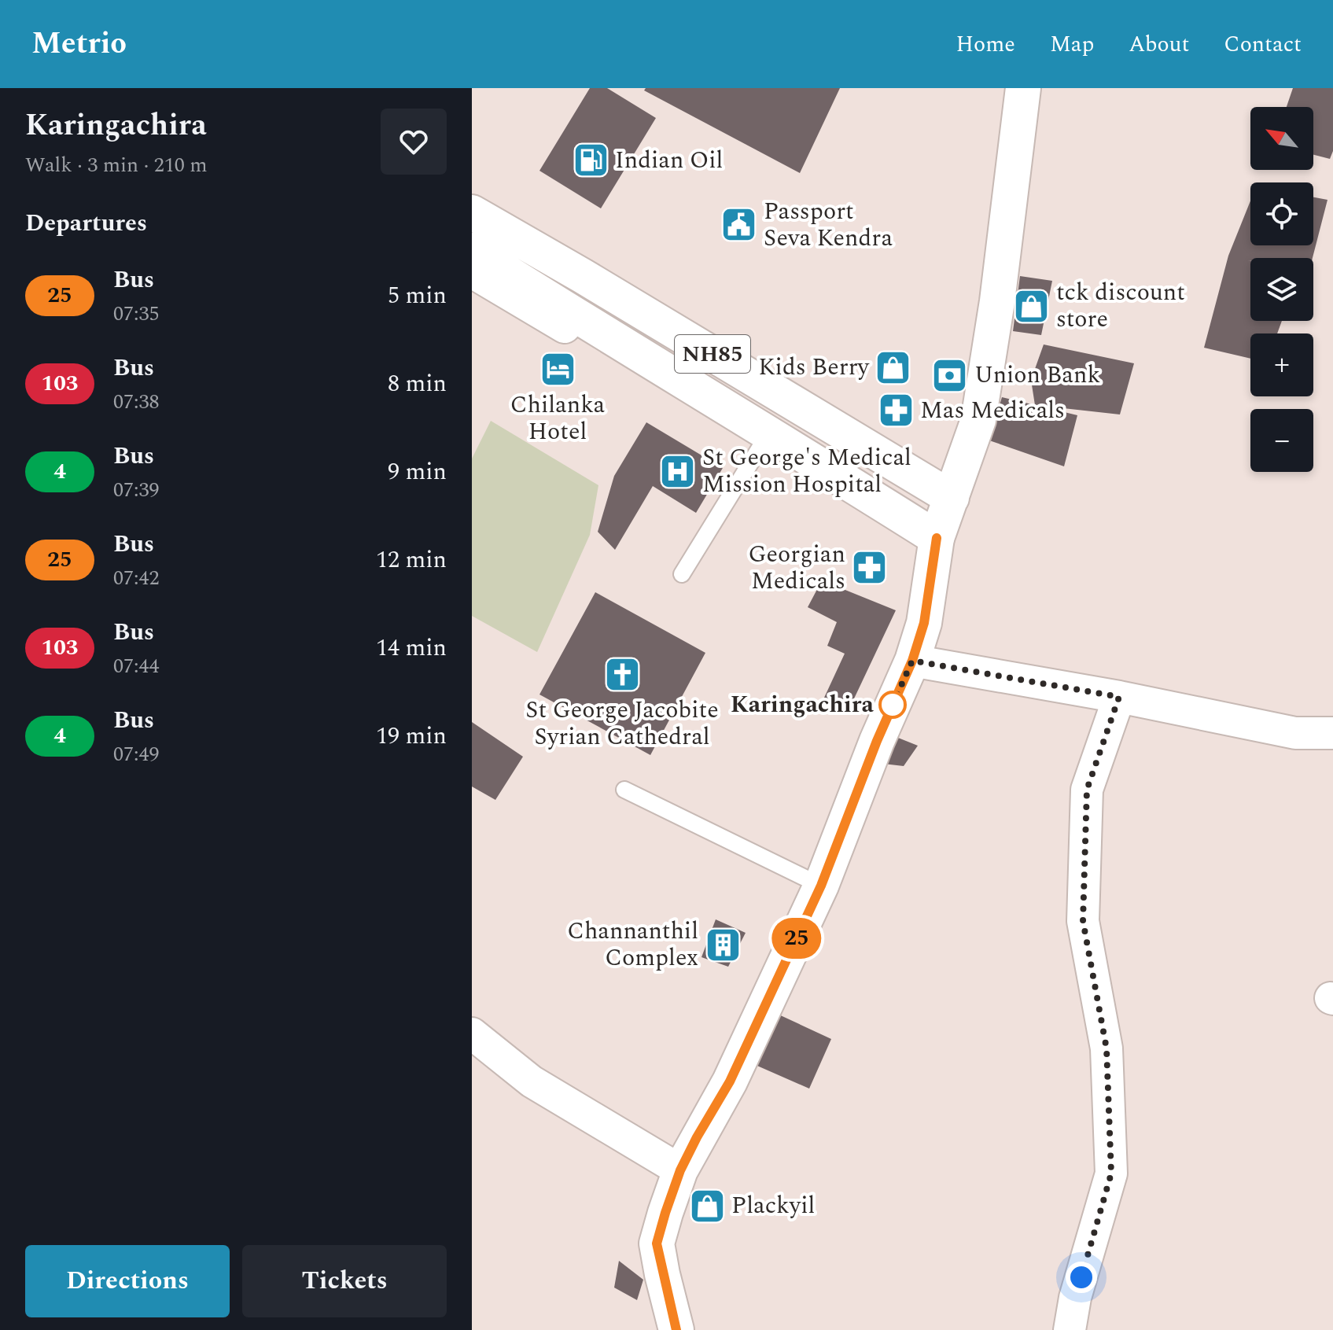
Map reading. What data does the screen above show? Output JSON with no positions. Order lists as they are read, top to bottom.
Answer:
{
  "streets": {
    "main road": ["NH85"]
  },
  "places": {
    "fuel station": ["Indian Oil"],
    "public building": ["Passport Seva Kendra"],
    "shop": ["tck discount store", "Kids Berry", "Plackyil"],
    "hotel": ["Chilanka Hotel"],
    "bank": ["Union Bank"],
    "pharmacy": ["Mas Medicals", "Georgian Medicals"],
    "hospital": ["St George's Medical Mission Hospital"],
    "church": ["St George Jacobite Syrian Cathedral"],
    "other": ["Karingachira"],
    "building": ["Channanthil Complex"]
  },
  "lines": ["bus line 25"],
  "north": "top left",
  "page": {
    "header": "Metrio",
    "nav": [
      "Home",
      "Map",
      "About",
      "Contact"
    ],
    "heading": [
      ["Karingachira", "Walk · 3 min · 210 m"],
      "Departures"
    ],
    "on_map": "25",
    "map_buttons": ["+", "−"],
    "list": [
      {
        "mark": "25",
        "name": "Bus",
        "note": "07:35",
        "value": "5 min"
      },
      {
        "mark": "103",
        "name": "Bus",
        "note": "07:38",
        "value": "8 min"
      },
      {
        "mark": "4",
        "name": "Bus",
        "note": "07:39",
        "value": "9 min"
      },
      {
        "mark": "25",
        "name": "Bus",
        "note": "07:42",
        "value": "12 min"
      },
      {
        "mark": "103",
        "name": "Bus",
        "note": "07:44",
        "value": "14 min"
      },
      {
        "mark": "4",
        "name": "Bus",
        "note": "07:49",
        "value": "19 min"
      }
    ],
    "buttons": ["Directions", "Tickets"]
  }
}
